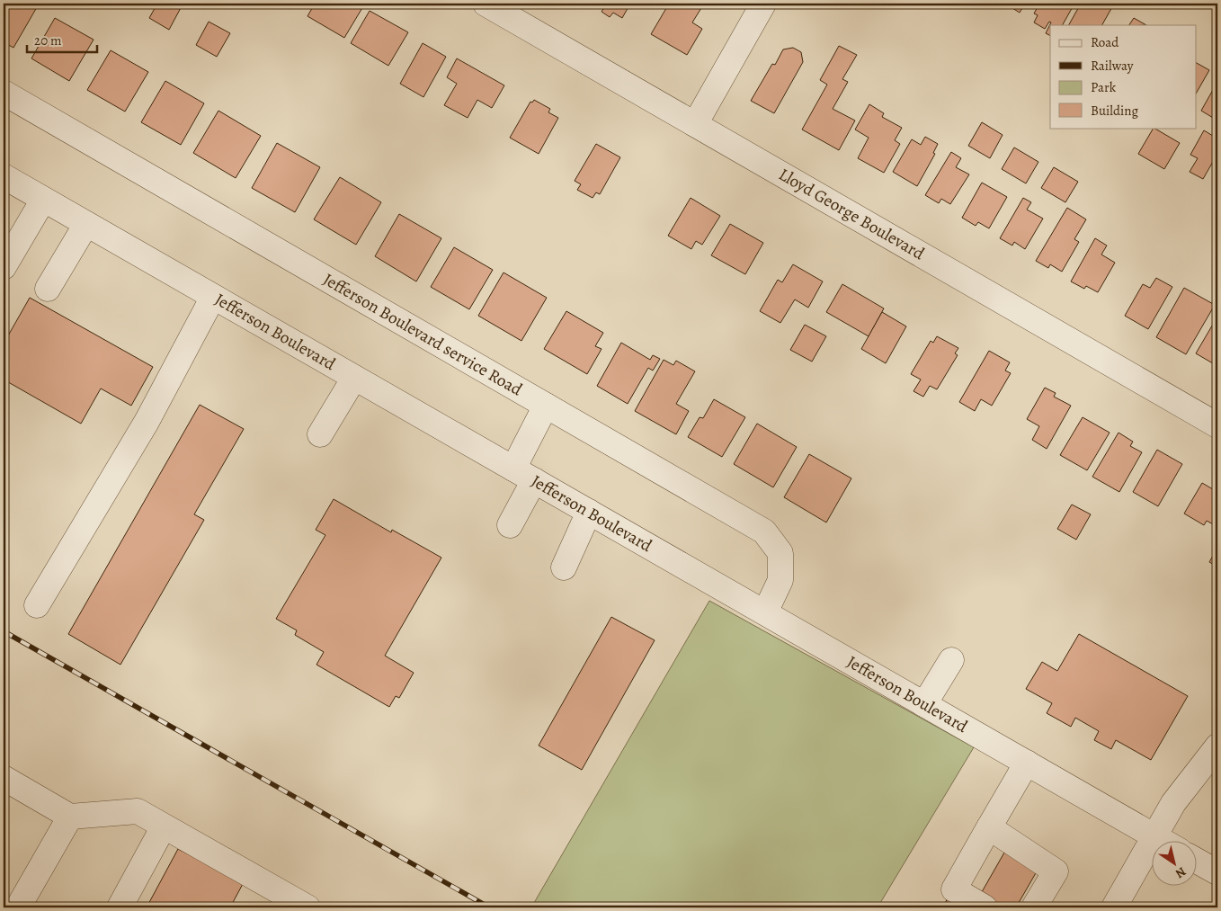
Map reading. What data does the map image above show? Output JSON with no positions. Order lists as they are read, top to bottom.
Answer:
{
  "streets": {
    "street": ["Lloyd George Boulevard", "Jefferson Boulevard", "Jefferson Boulevard service Road"]
  },
  "crossings": [
    ["Jefferson Boulevard", "Jefferson Boulevard service Road"]
  ],
  "legend": [
    "Road",
    "Railway",
    "Park",
    "Building"
  ],
  "scale_bar": "20 m",
  "north": "bottom right"
}
